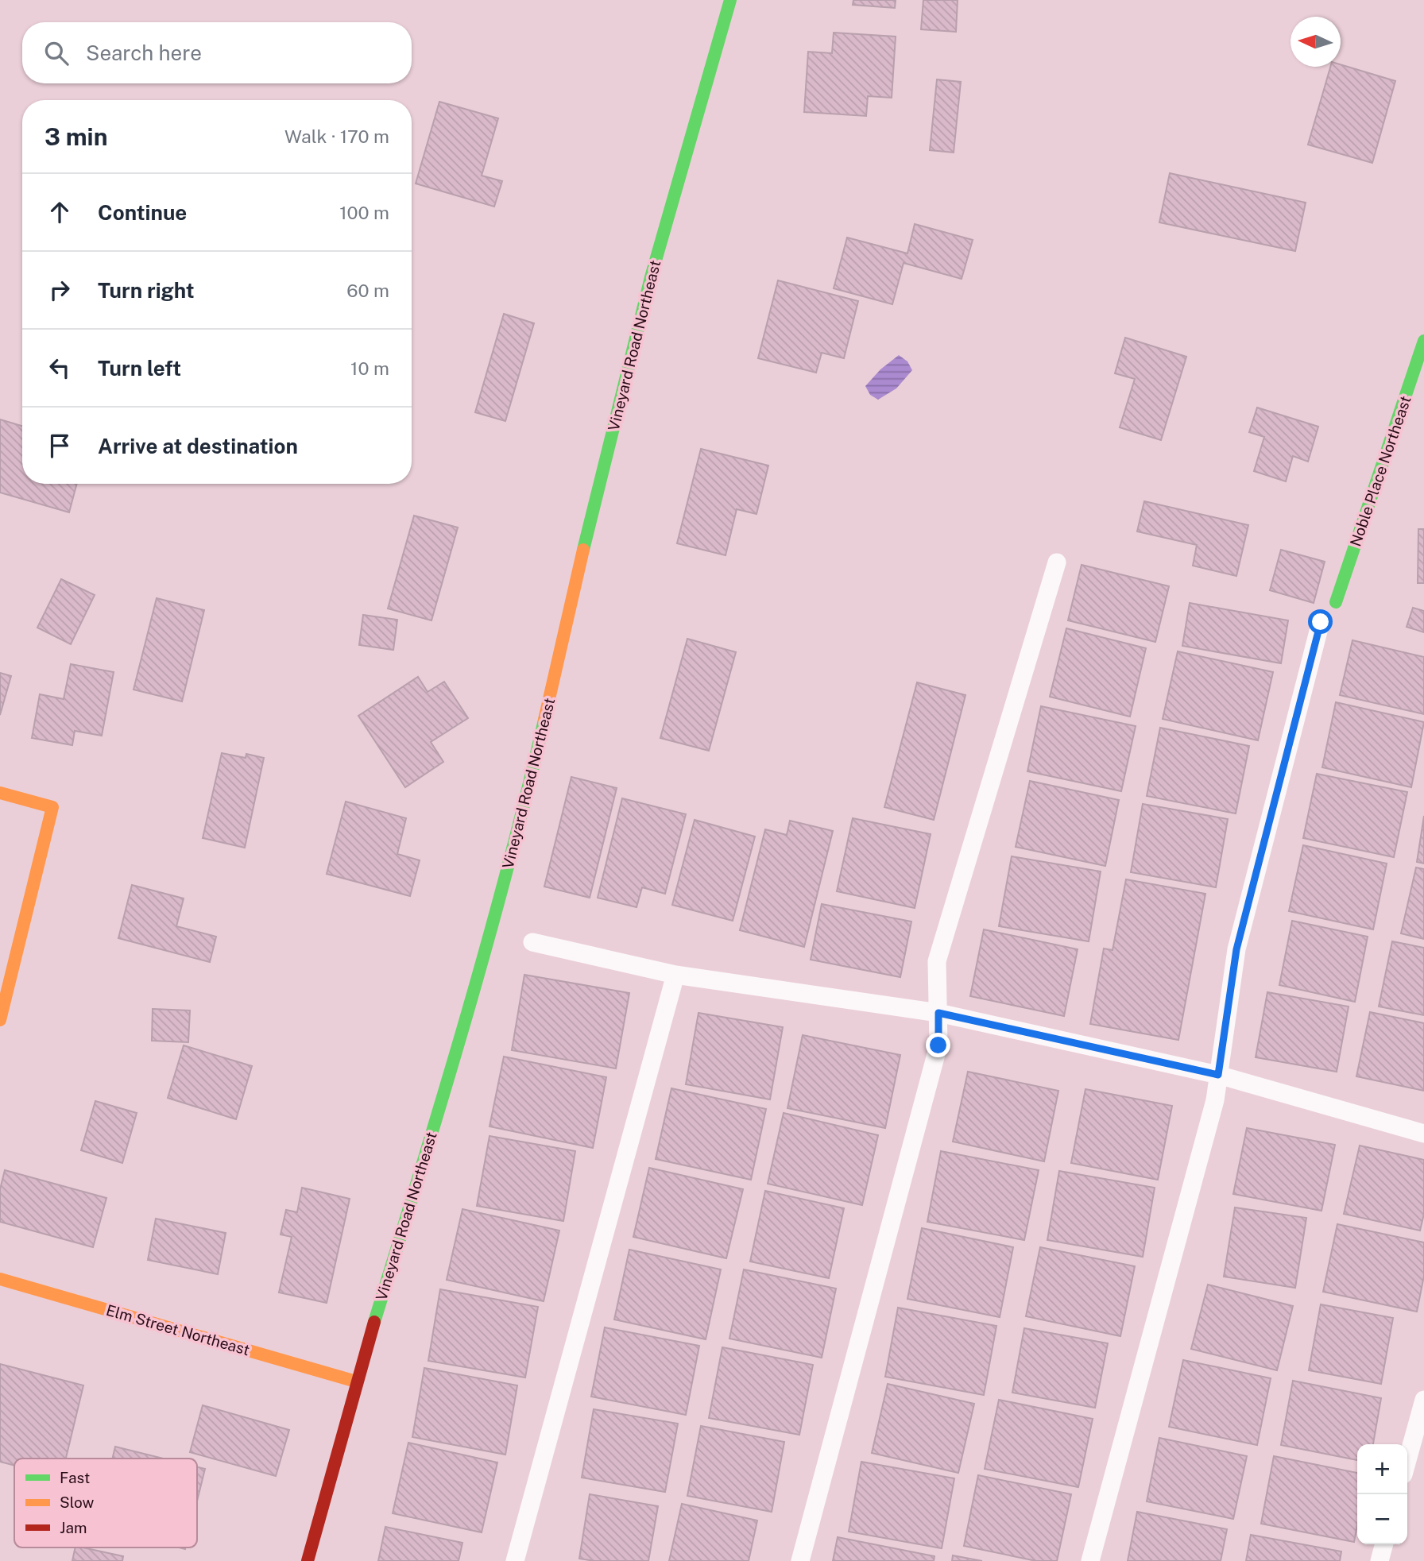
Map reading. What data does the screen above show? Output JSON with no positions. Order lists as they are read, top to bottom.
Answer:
{
  "streets": {
    "street": ["Vineyard Road Northeast", "Noble Place Northeast", "Elm Street Northeast"]
  },
  "crossings": [
    ["Vineyard Road Northeast", "Elm Street Northeast"]
  ],
  "legend": ["Fast", "Slow", "Jam"],
  "north": "left",
  "page": {
    "search": "Search here",
    "heading": ["3 min", "Walk · 170 m"],
    "list": [
      ["Continue", "100 m"],
      ["Turn right", "60 m"],
      ["Turn left", "10 m"],
      "Arrive at destination"
    ],
    "map_buttons": ["+", "−"]
  }
}
